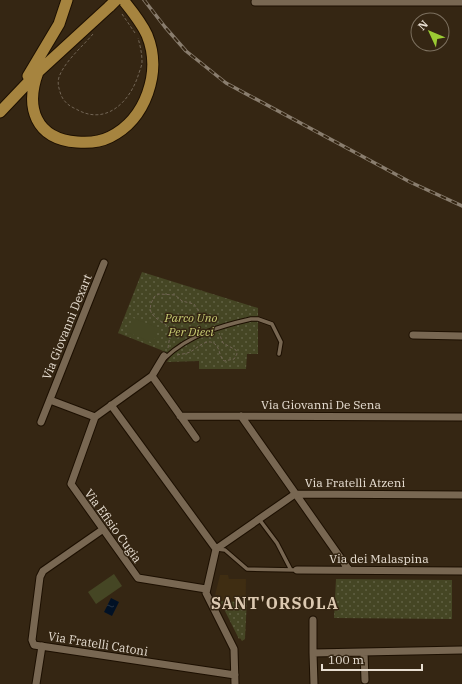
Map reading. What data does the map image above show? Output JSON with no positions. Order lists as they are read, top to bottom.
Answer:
{
  "streets": {
    "street": [
      "Via Giovanni Dexart",
      "Via Giovanni De Sena",
      "Via Fratelli Atzeni",
      "Via Efisio Cugia",
      "Via dei Malaspina",
      "Via Fratelli Catoni"
    ]
  },
  "crossings": [
    ["Via Efisio Cugia", "Via Fratelli Catoni"]
  ],
  "districts": ["SANT'ORSOLA"],
  "parks": ["Parco Uno Per Dieci"],
  "scale_bar": "100 m",
  "north": "top left"
}
